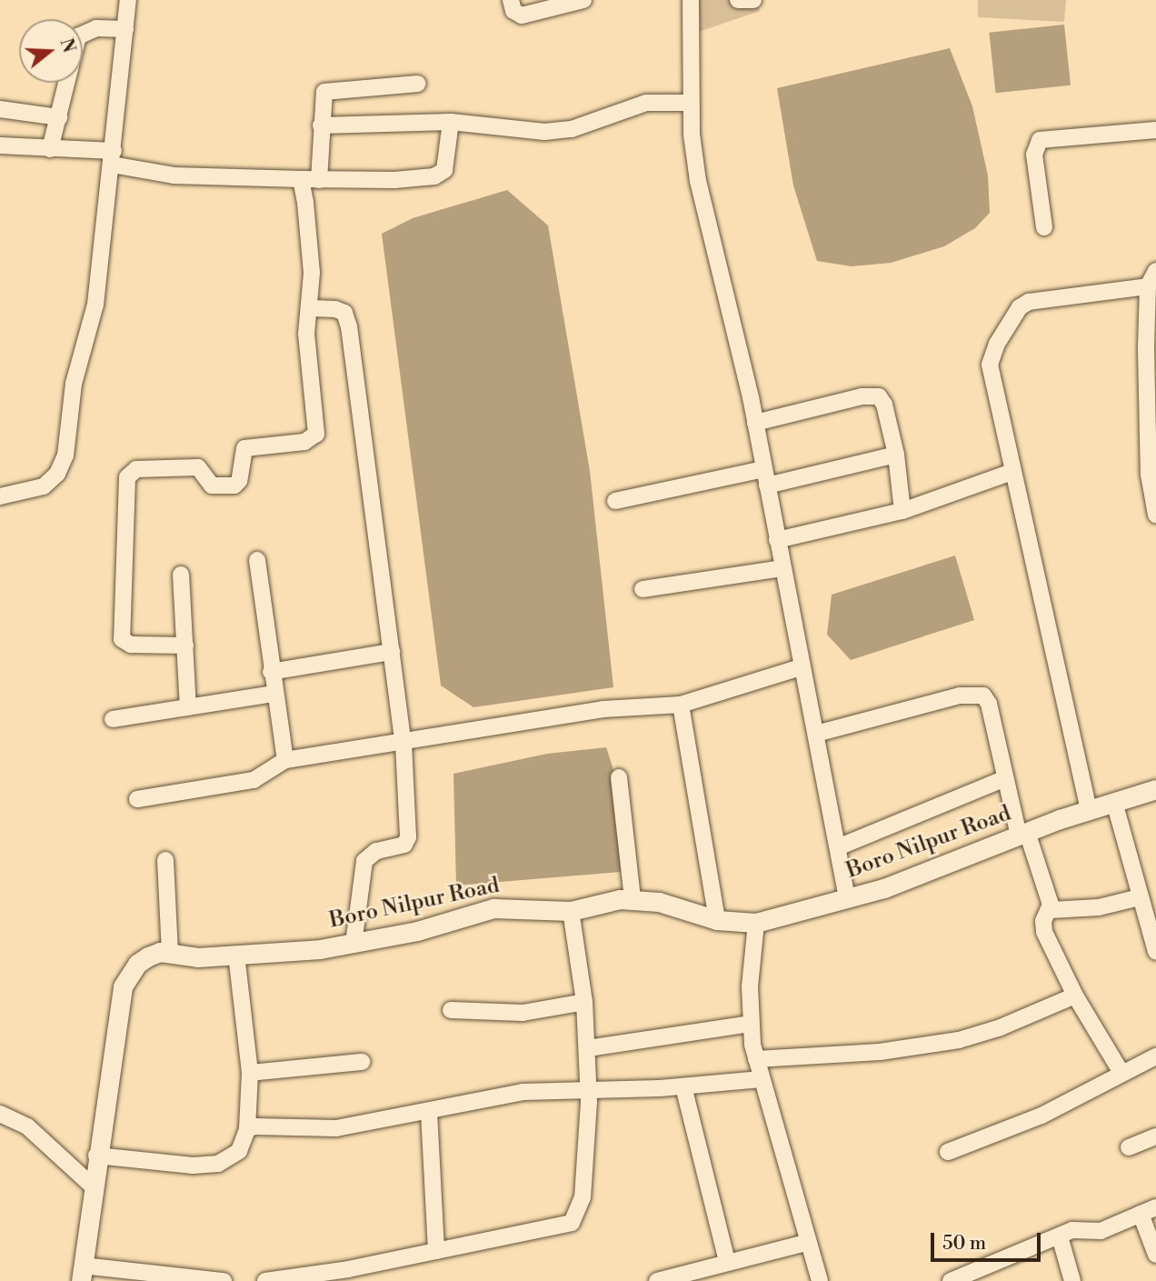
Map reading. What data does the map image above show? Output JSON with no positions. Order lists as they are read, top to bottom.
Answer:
{
  "streets": {
    "street": ["Boro Nilpur Road"]
  },
  "scale_bar": "50 m",
  "north": "right"
}
